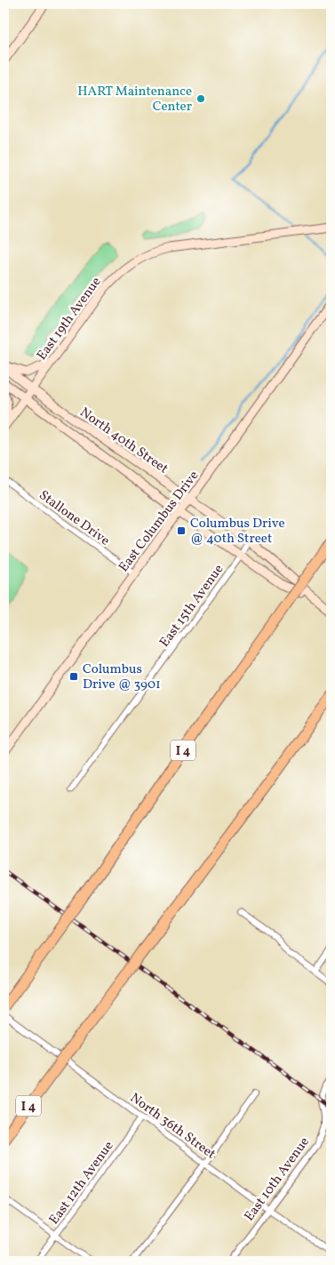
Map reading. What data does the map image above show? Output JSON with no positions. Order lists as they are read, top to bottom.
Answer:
{
  "streets": {
    "highway": ["I 4"],
    "main road": ["East 19th Avenue", "North 40th Street", "East Columbus Drive"],
    "street": [
      "Stallone Drive",
      "East 15th Avenue",
      "North 36th Street",
      "East 10th Avenue",
      "East 12th Avenue"
    ]
  },
  "crossings": [
    ["East 19th Avenue", "North 40th Street"],
    ["North 40th Street", "East Columbus Drive"],
    ["North 40th Street", "East 15th Avenue"],
    ["Stallone Drive", "East Columbus Drive"],
    ["North 36th Street", "East 10th Avenue"],
    ["North 36th Street", "East 12th Avenue"]
  ],
  "places": {
    "other": ["HART Maintenance Center"],
    "transit": ["Columbus Drive @ 40th Street", "Columbus Drive @ 3901"]
  }
}
